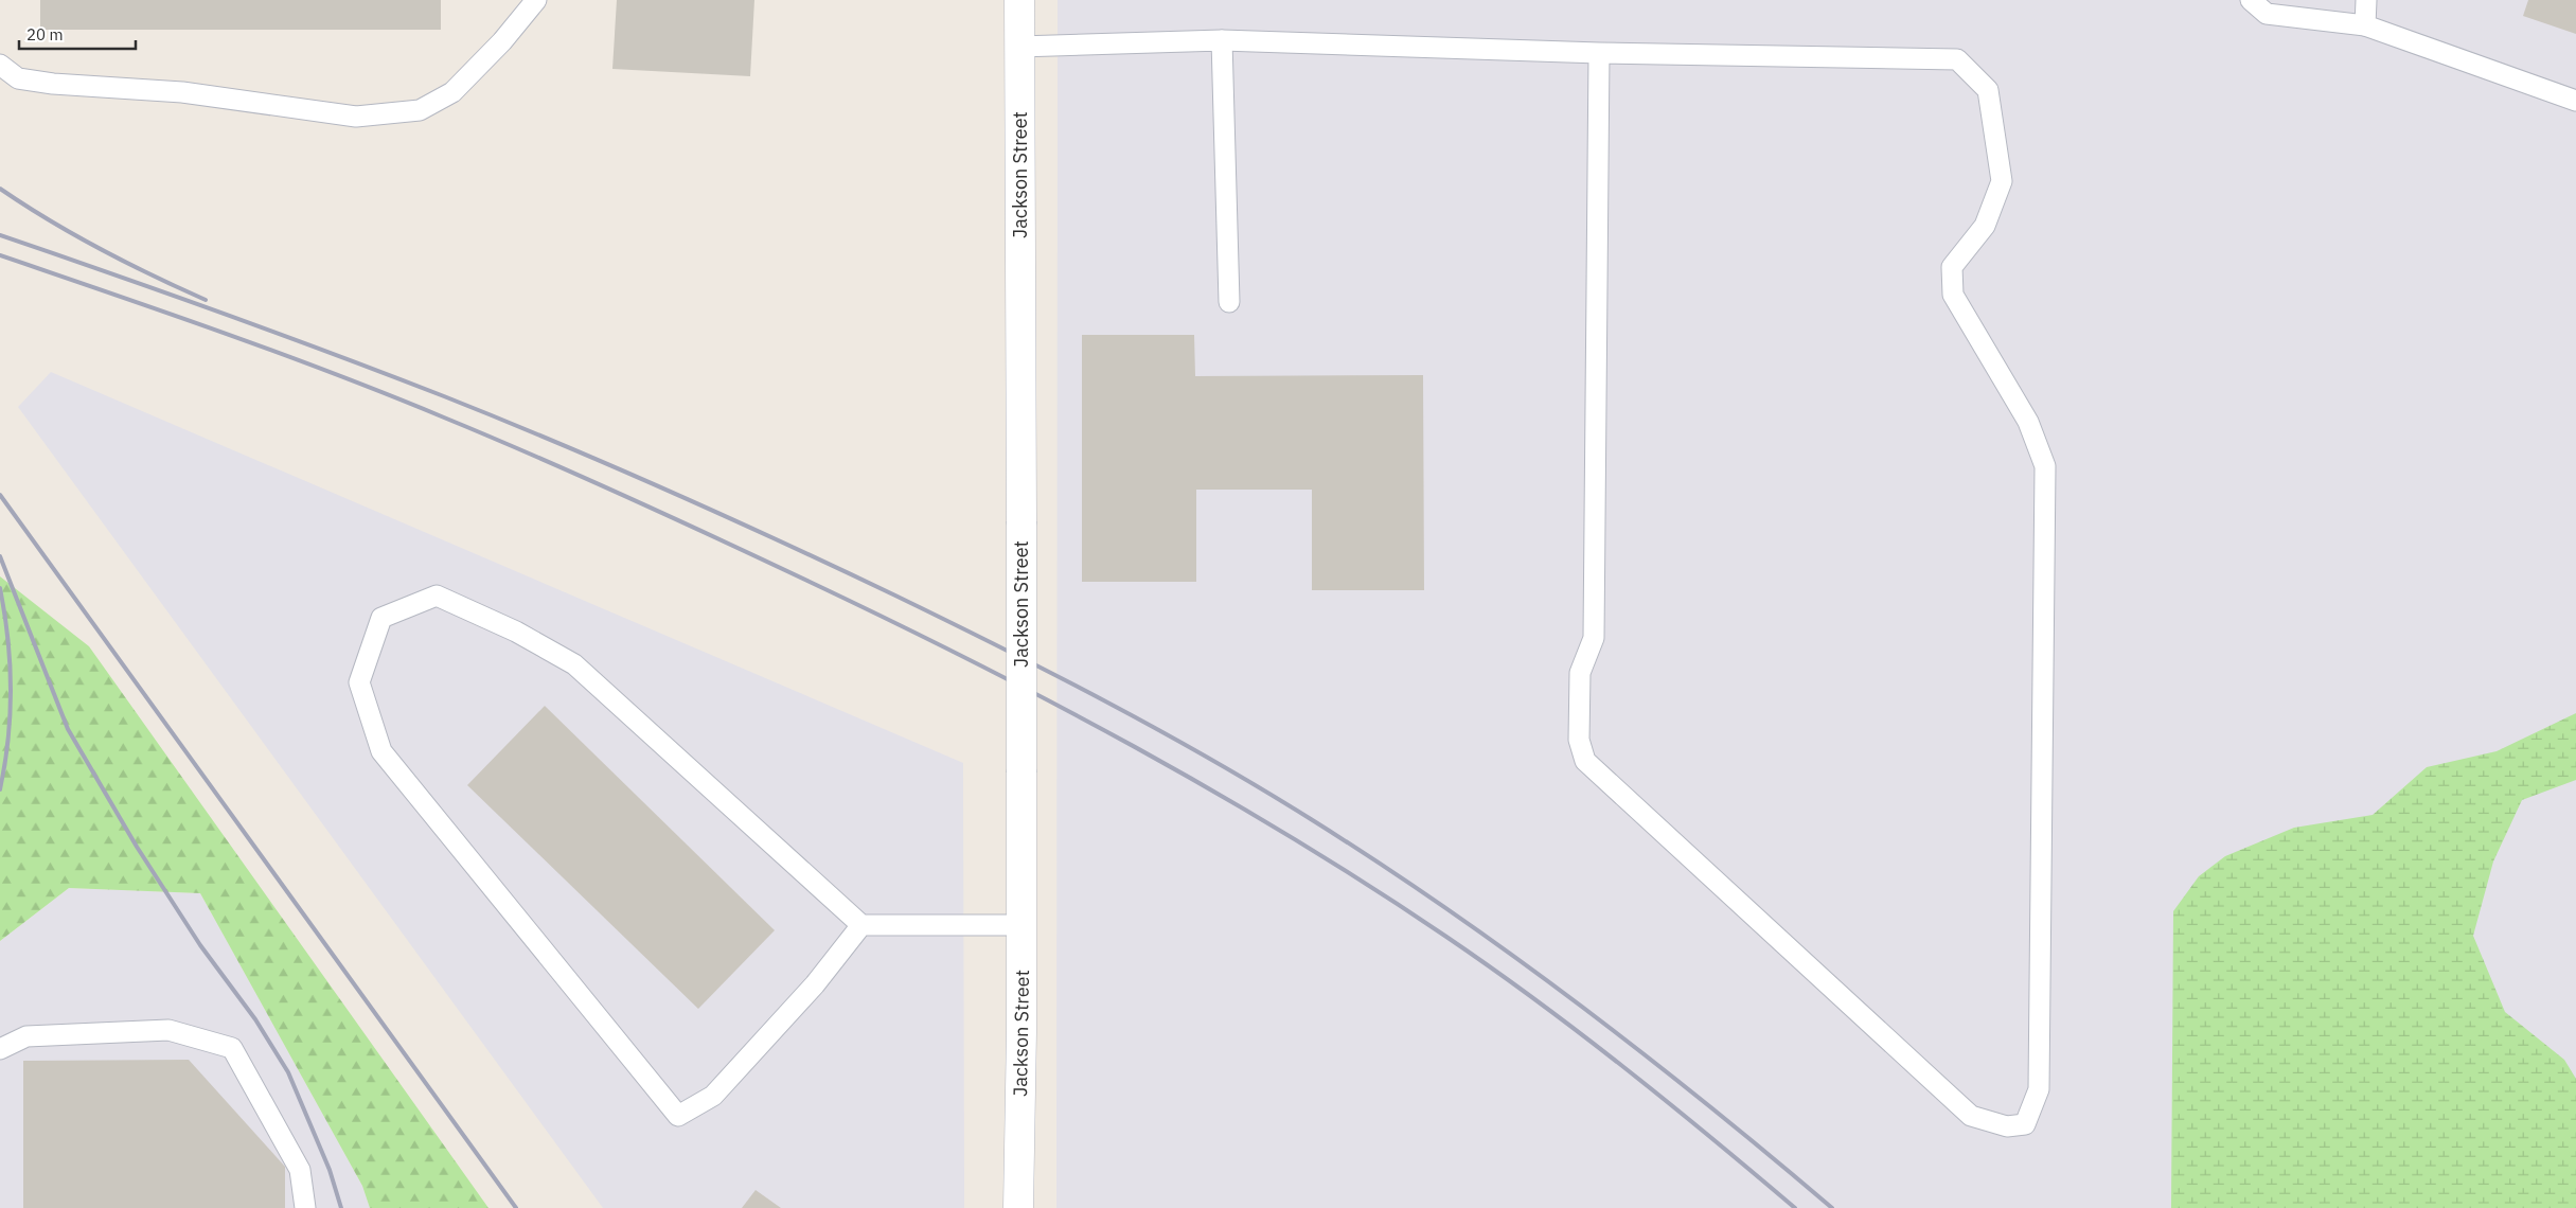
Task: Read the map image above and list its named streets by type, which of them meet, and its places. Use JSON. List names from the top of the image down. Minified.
{"streets":{"street":["Jackson Street"]},"scale_bar":"20 m"}
